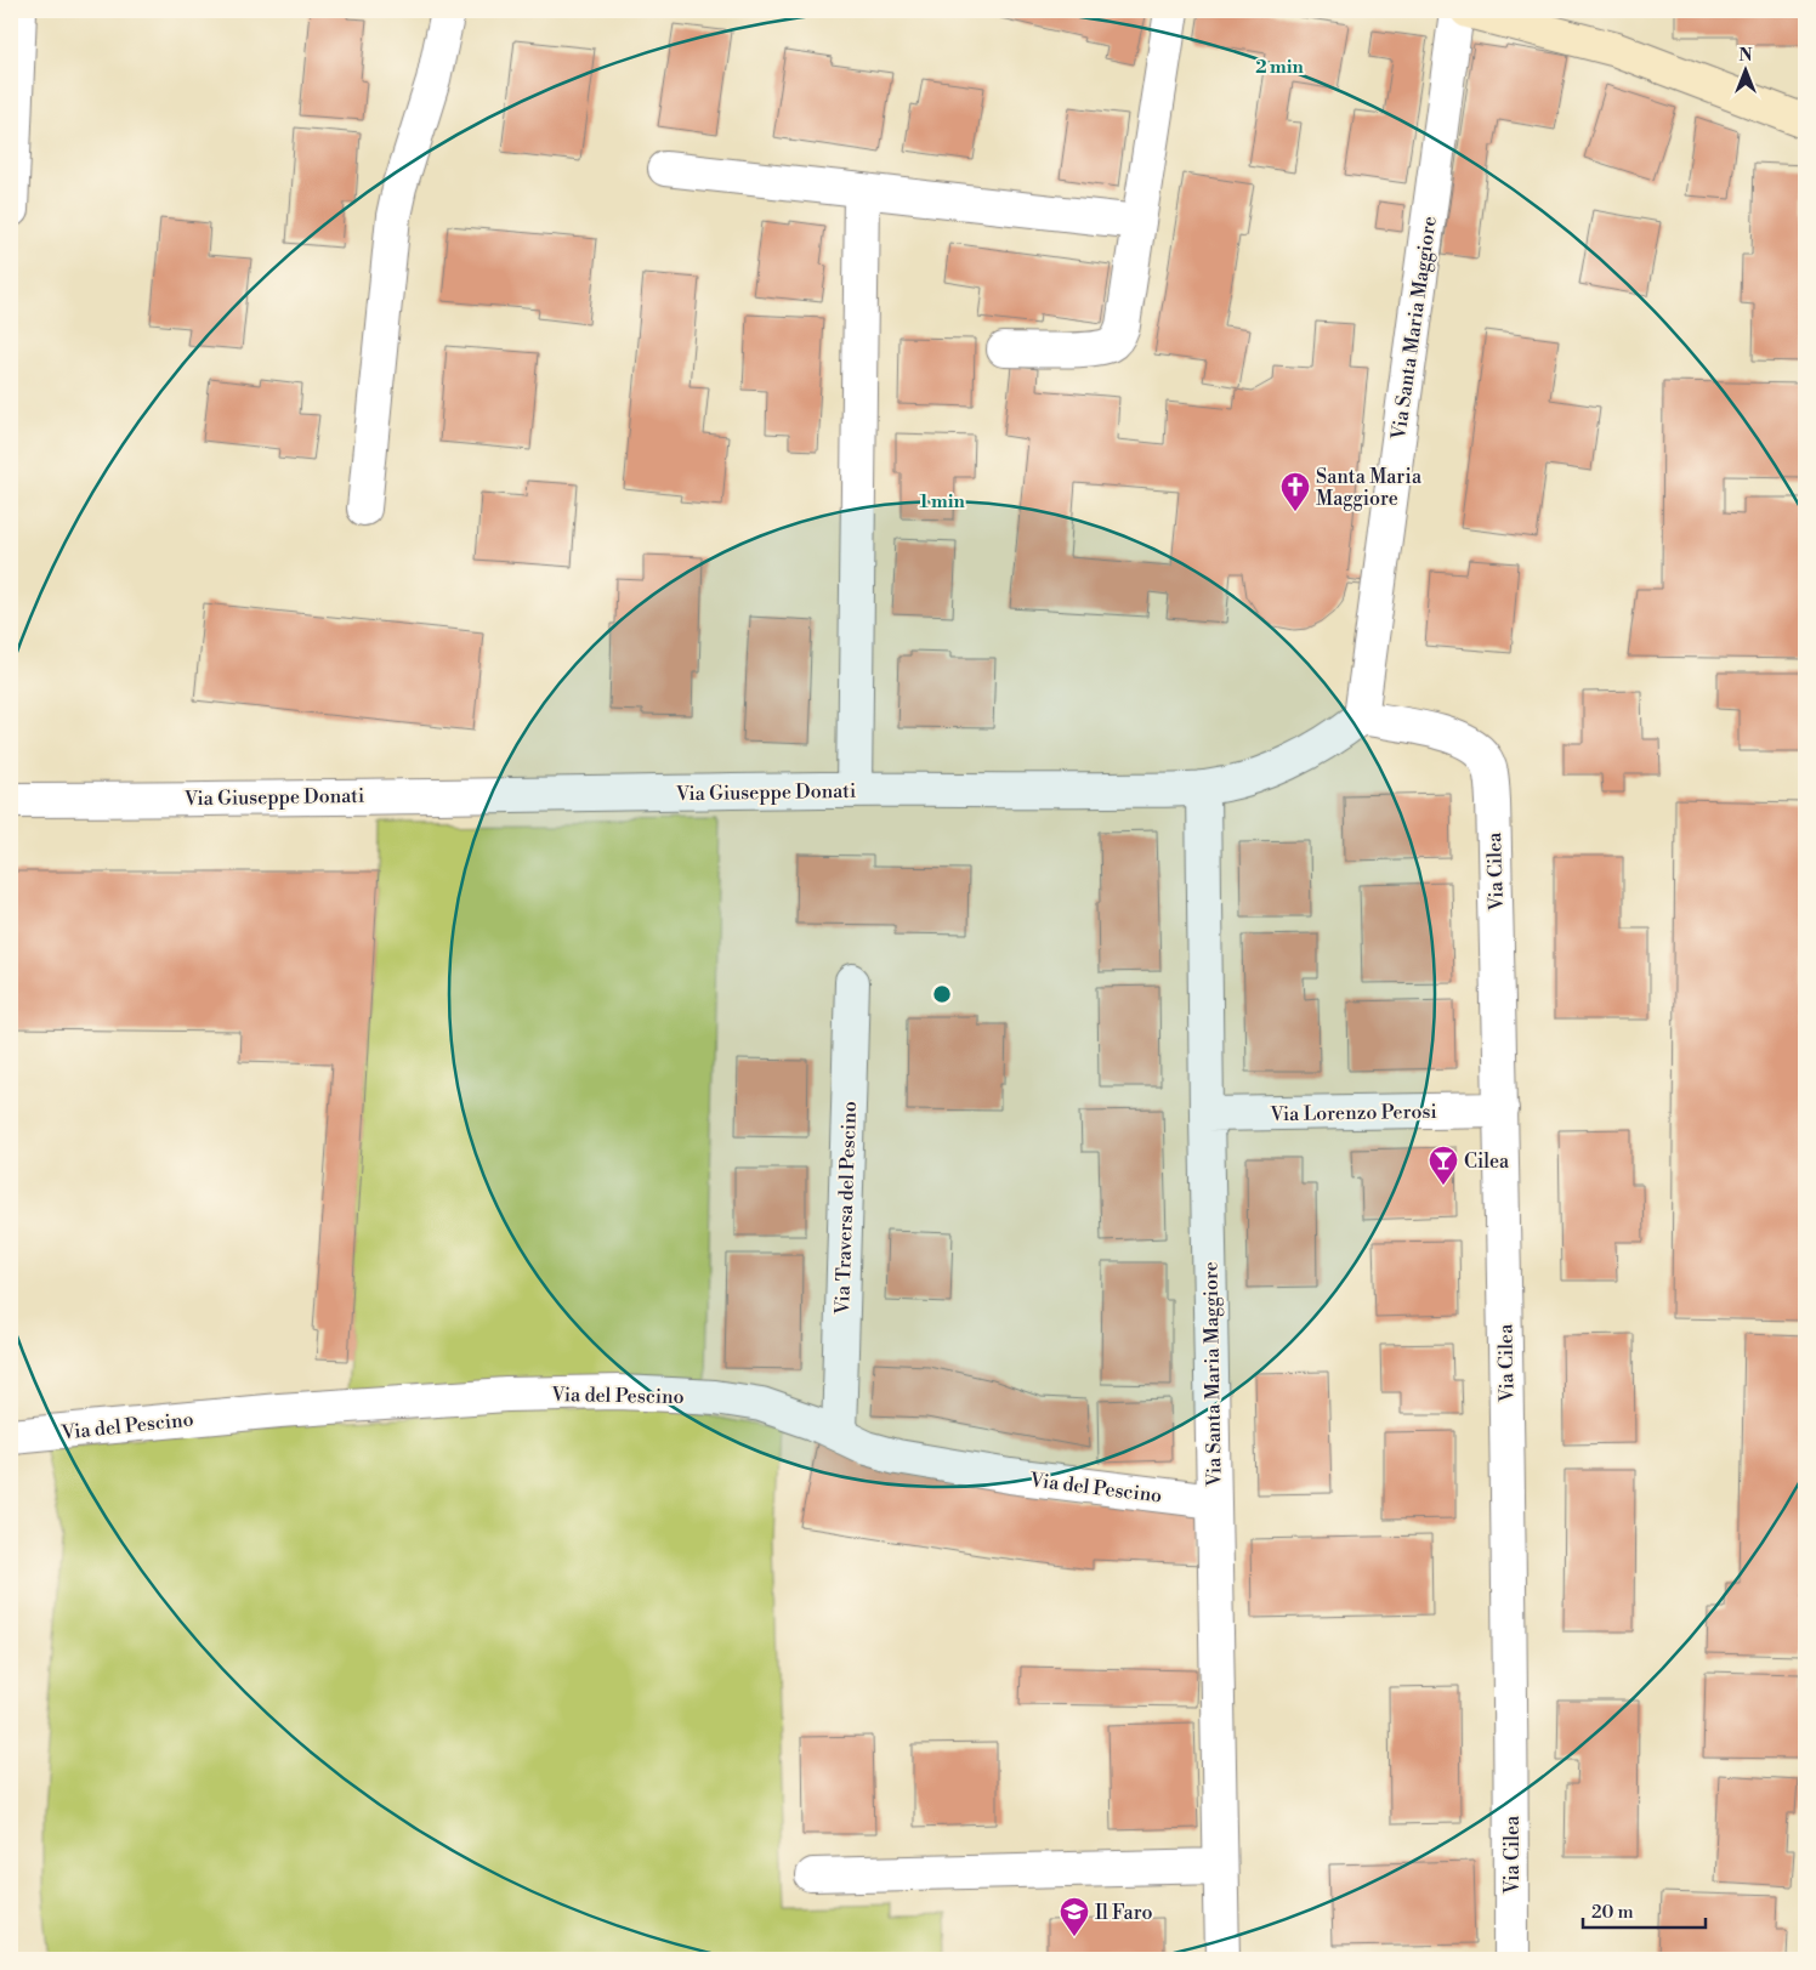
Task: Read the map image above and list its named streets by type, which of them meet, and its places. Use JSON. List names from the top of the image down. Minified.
{"streets":{"street":["Via Santa Maria Maggiore","Via Giuseppe Donati","Via Cilea","Via Lorenzo Perosi","Via Traversa del Pescino","Via del Pescino"]},"crossings":[["Via Santa Maria Maggiore","Via Giuseppe Donati"],["Via Santa Maria Maggiore","Via Cilea"],["Via Santa Maria Maggiore","Via Lorenzo Perosi"],["Via Santa Maria Maggiore","Via del Pescino"],["Via Giuseppe Donati","Via Cilea"],["Via Cilea","Via Lorenzo Perosi"],["Via Traversa del Pescino","Via del Pescino"]],"places":{"church":["Santa Maria Maggiore"],"bar":["Cilea"],"school or university":["Il Faro"]},"scale_bar":"20 m","north":"top","rings":["2 min","1 min"]}
